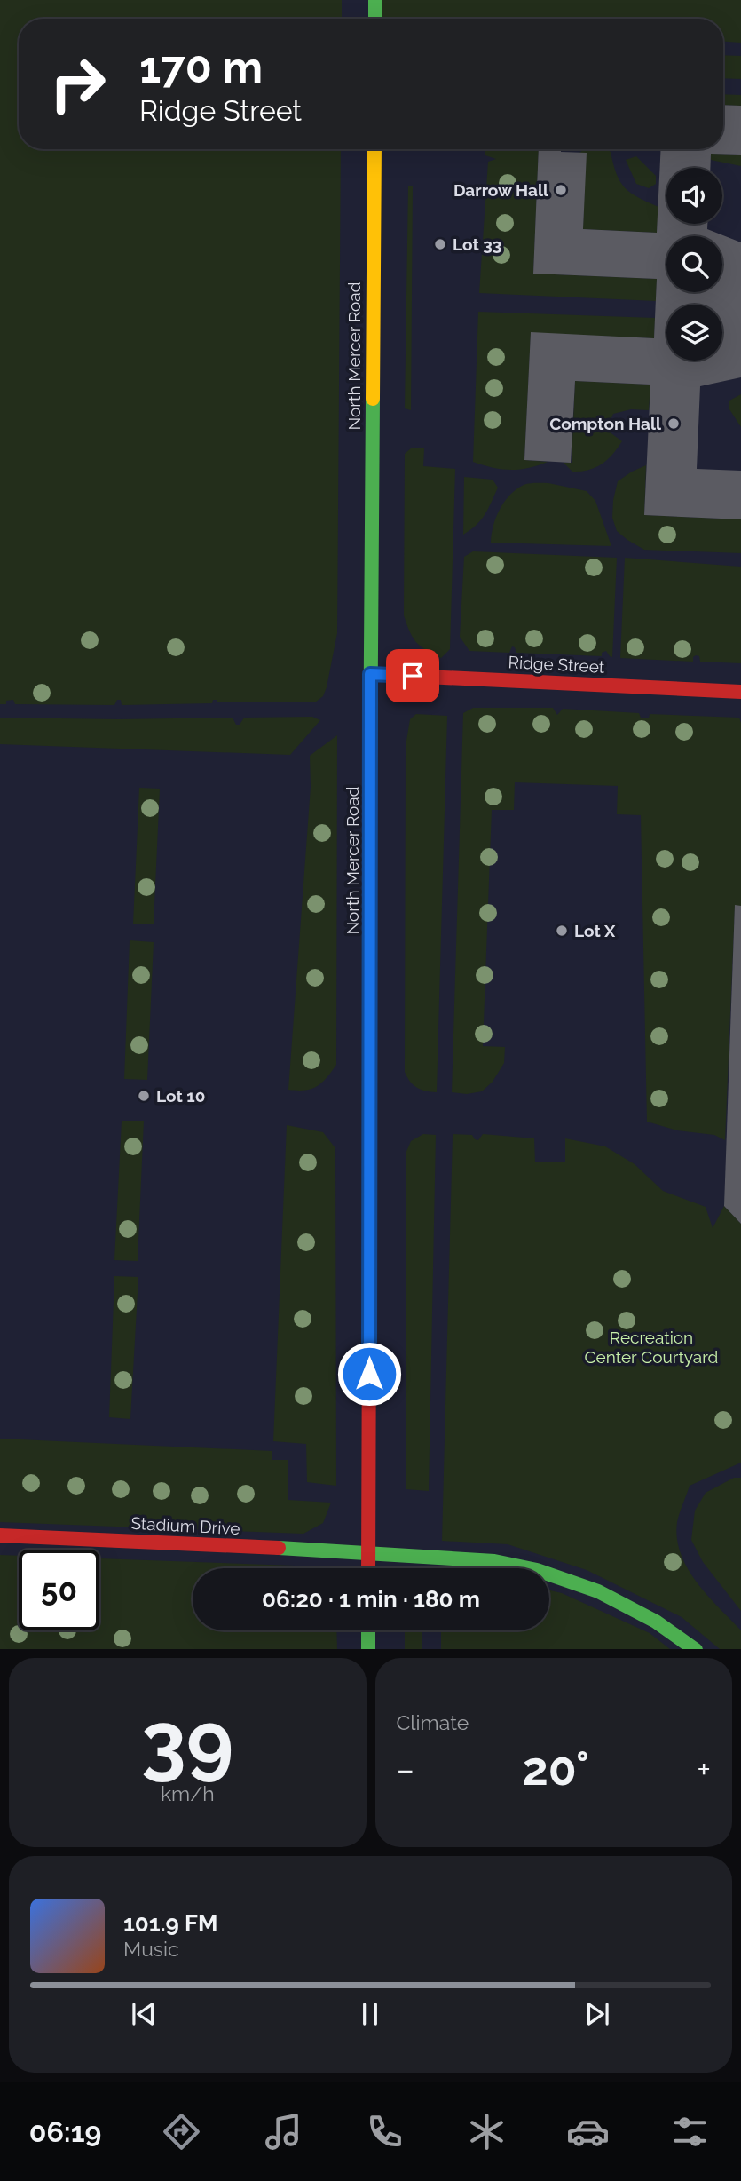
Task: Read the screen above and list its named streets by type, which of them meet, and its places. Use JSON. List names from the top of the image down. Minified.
{"streets":{"main road":["North Mercer Road","Ridge Street","Stadium Drive"]},"crossings":[["North Mercer Road","Ridge Street"],["North Mercer Road","Stadium Drive"]],"parks":["Recreation Center Courtyard"],"places":["Darrow Hall","Lot 33","Compton Hall","Lot X","Lot 10"],"page":{"turn":["170 m","Ridge Street"],"limit":"50","trip":"06:20 · 1 min · 180 m","tile":[["39","km/h"],"Climate"],"heat":["−","20°","+"],"song":["101.9 FM","Music"],"tabs":"06:19"}}
